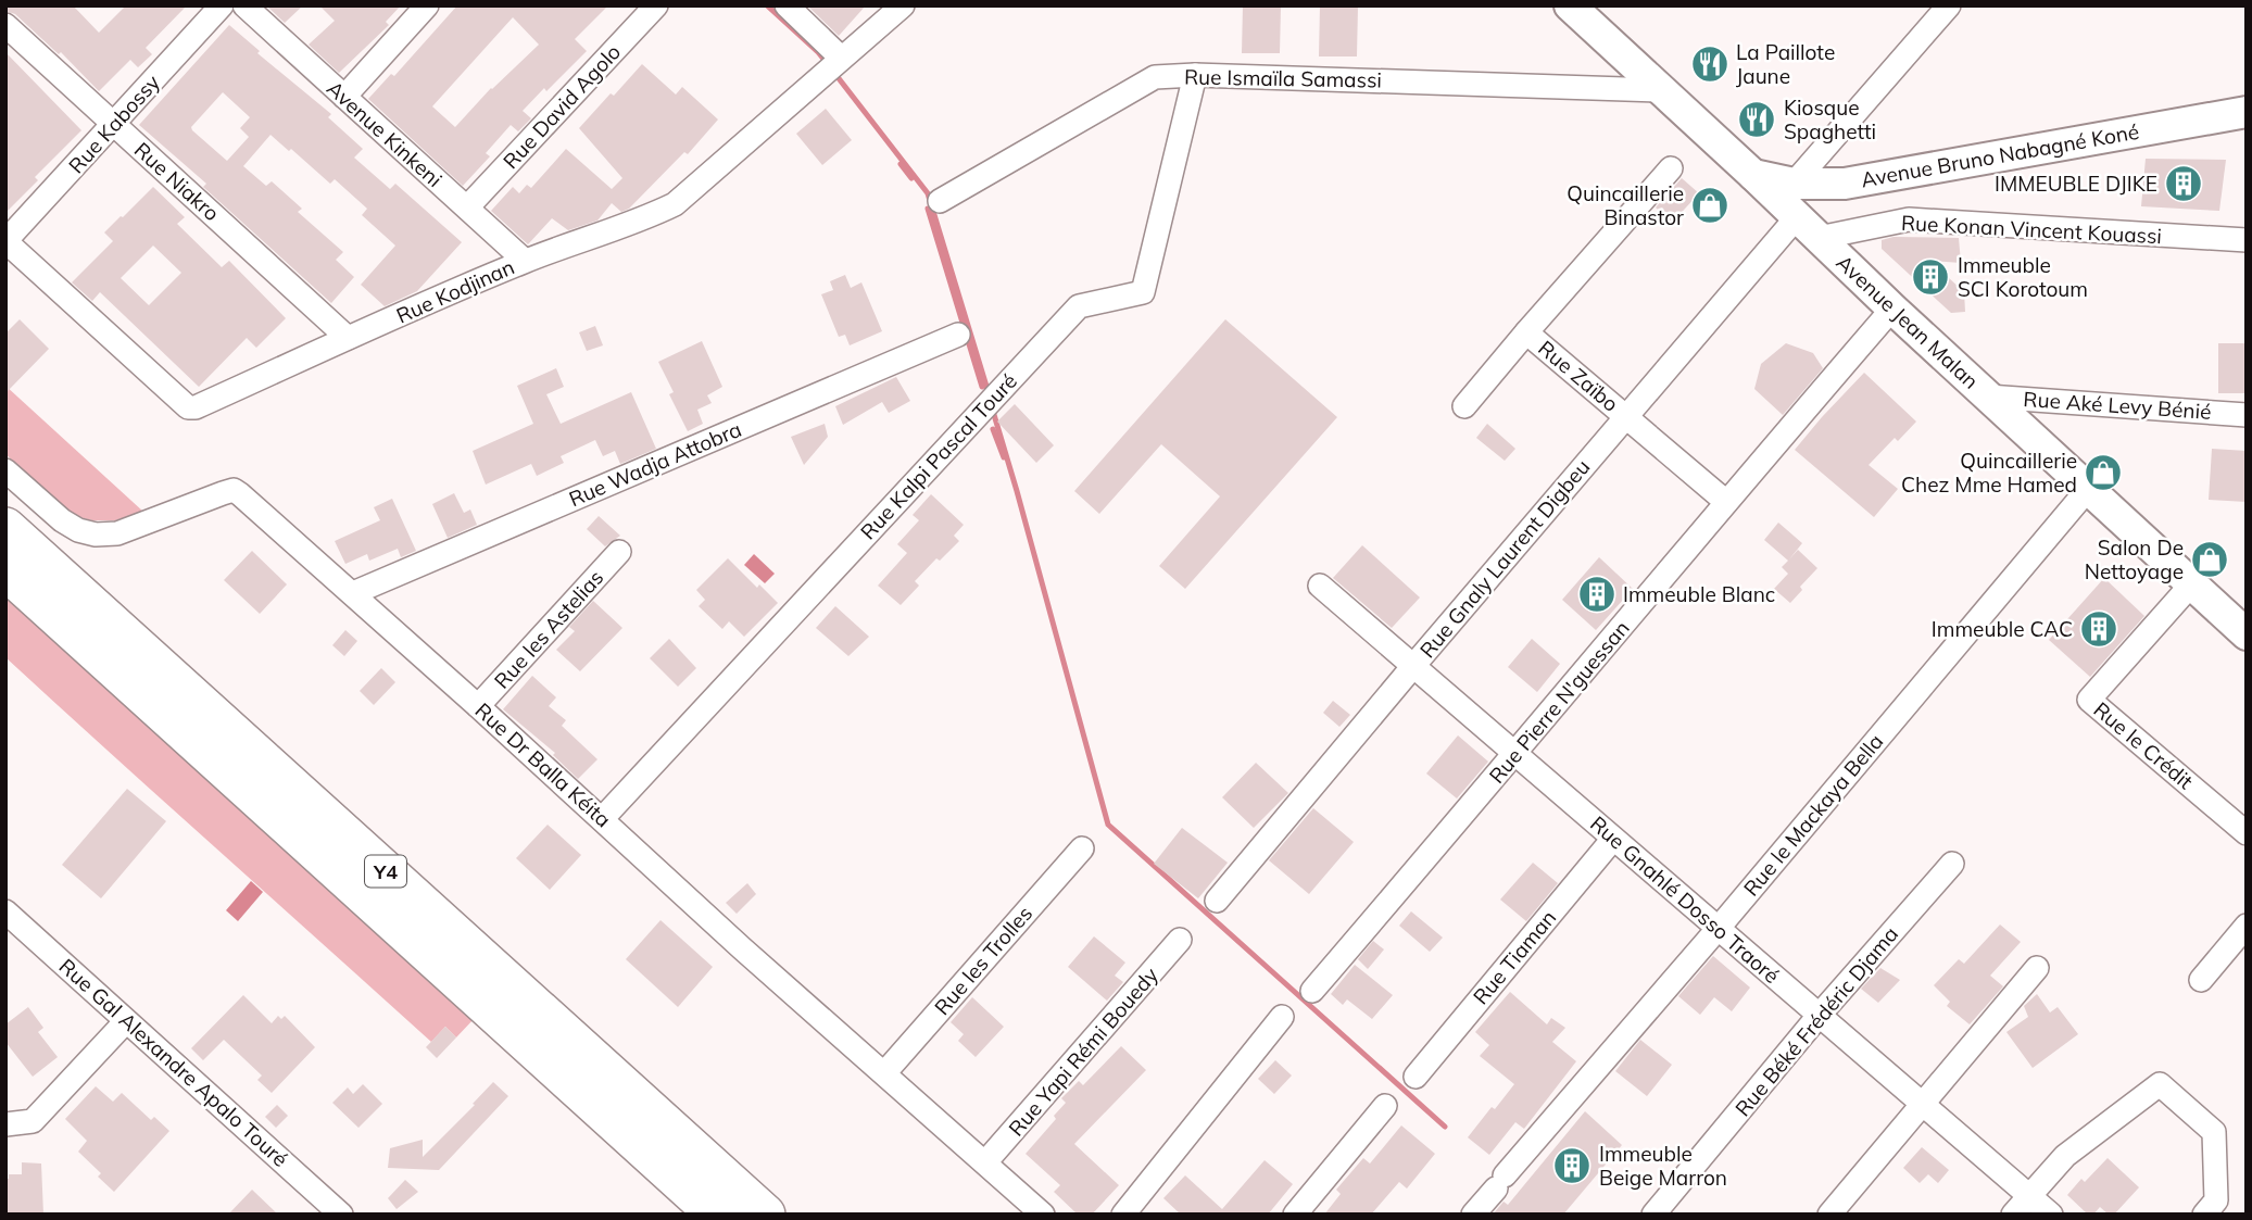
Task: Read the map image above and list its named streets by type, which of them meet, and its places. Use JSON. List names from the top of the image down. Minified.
{"streets":{"highway":["Y4"],"main road":["Avenue Bruno Nabagné Koné","Avenue Jean Malan"],"street":["Rue Ismaïla Samassi","Rue David Agolo","Rue Kabossy","Avenue Kinkeni","Rue Niakro","Rue Konan Vincent Kouassi","Rue Kodjinan","Rue Zaïbo","Rue Aké Levy Bénié","Rue Kalpi Pascal Touré","Rue Wadja Attobra","Rue Gnaly Laurent Digbeu","Rue les Astelias","Rue Pierre N'guessan","Rue le Crédit","Rue Dr Balla Kéita","Rue le Mackaya Bella","Rue Gnahlé Dosso Traoré","Rue Tiaman","Rue les Trolles","Rue Béké Frédéric Djama","Rue Yapi Rémi Bouedy","Rue Gal Alexandre Apalo Touré"]},"crossings":[["Rue Ismaïla Samassi","Avenue Jean Malan"],["Rue Ismaïla Samassi","Rue Kalpi Pascal Touré"],["Rue David Agolo","Avenue Kinkeni"],["Rue Kabossy","Rue Niakro"],["Rue Kabossy","Rue Kodjinan"],["Avenue Kinkeni","Rue Kodjinan"],["Avenue Bruno Nabagné Koné","Avenue Jean Malan"],["Rue Niakro","Rue Kodjinan"],["Rue Konan Vincent Kouassi","Avenue Jean Malan"],["Avenue Jean Malan","Rue Aké Levy Bénié"],["Avenue Jean Malan","Rue Gnaly Laurent Digbeu"],["Avenue Jean Malan","Rue Pierre N'guessan"],["Avenue Jean Malan","Rue le Crédit"],["Avenue Jean Malan","Rue le Mackaya Bella"],["Rue Zaïbo","Rue Gnaly Laurent Digbeu"],["Rue Zaïbo","Rue Pierre N'guessan"],["Rue Kalpi Pascal Touré","Rue Dr Balla Kéita"],["Rue Wadja Attobra","Rue Dr Balla Kéita"],["Rue Gnaly Laurent Digbeu","Rue Gnahlé Dosso Traoré"],["Rue les Astelias","Rue Dr Balla Kéita"],["Rue Pierre N'guessan","Rue Gnahlé Dosso Traoré"],["Rue Dr Balla Kéita","Rue les Trolles"],["Rue Dr Balla Kéita","Rue Yapi Rémi Bouedy"],["Rue le Mackaya Bella","Rue Gnahlé Dosso Traoré"],["Rue Gnahlé Dosso Traoré","Rue Tiaman"],["Rue Gnahlé Dosso Traoré","Rue Béké Frédéric Djama"]],"places":{"restaurant":["La Paillote Jaune","Kiosque Spaghetti"],"building":["IMMEUBLE DJIKE","Immeuble SCI Korotoum","Immeuble Blanc","Immeuble CAC","Immeuble Beige Marron"],"shop":["Quincaillerie Binastor","Quincaillerie Chez Mme Hamed","Salon De Nettoyage"]}}
